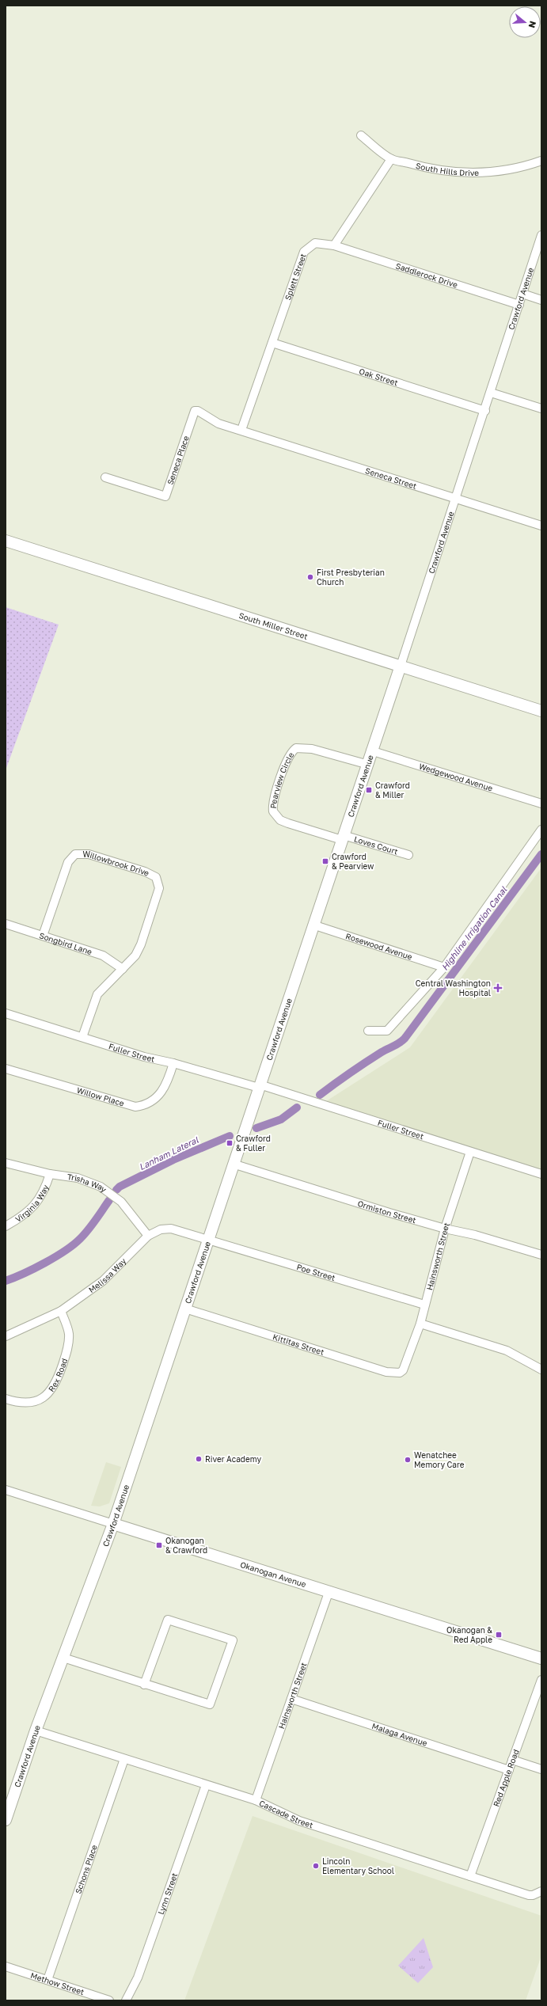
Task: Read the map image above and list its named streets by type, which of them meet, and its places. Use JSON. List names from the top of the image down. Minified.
{"streets":{"street":["South Hills Drive","Saddlerock Drive","Splett Street","Crawford Avenue","Oak Street","Seneca Place","Seneca Street","South Miller Street","Wedgewood Avenue","Pearview Circle","Loves Court","Willowbrook Drive","Songbird Lane","Rosewood Avenue","Fuller Street","Willow Place","Trisha Way","Virginia Way","Ormiston Street","Hainsworth Street","Poe Street","Melissa Way","Kittitas Street","Rex Road","Okanogan Avenue","Malaga Avenue","Red Apple Road","Cascade Street","Schons Place","Lynn Street","Methow Street"]},"crossings":[["Saddlerock Drive","Splett Street"],["Saddlerock Drive","Crawford Avenue"],["Splett Street","Oak Street"],["Splett Street","Seneca Place"],["Splett Street","Seneca Street"],["Crawford Avenue","Oak Street"],["Crawford Avenue","Seneca Street"],["Crawford Avenue","South Miller Street"],["Crawford Avenue","Wedgewood Avenue"],["Crawford Avenue","Pearview Circle"],["Crawford Avenue","Loves Court"],["Crawford Avenue","Rosewood Avenue"],["Crawford Avenue","Fuller Street"],["Crawford Avenue","Ormiston Street"],["Crawford Avenue","Poe Street"],["Crawford Avenue","Melissa Way"],["Crawford Avenue","Kittitas Street"],["Crawford Avenue","Okanogan Avenue"],["Crawford Avenue","Cascade Street"],["Seneca Place","Seneca Street"],["Pearview Circle","Loves Court"],["Willowbrook Drive","Songbird Lane"],["Willowbrook Drive","Fuller Street"],["Fuller Street","Willow Place"],["Fuller Street","Hainsworth Street"],["Trisha Way","Virginia Way"],["Trisha Way","Melissa Way"],["Ormiston Street","Hainsworth Street"],["Hainsworth Street","Poe Street"],["Hainsworth Street","Kittitas Street"],["Hainsworth Street","Okanogan Avenue"],["Hainsworth Street","Malaga Avenue"],["Hainsworth Street","Cascade Street"],["Poe Street","Melissa Way"],["Melissa Way","Rex Road"],["Malaga Avenue","Red Apple Road"],["Red Apple Road","Cascade Street"],["Cascade Street","Schons Place"],["Cascade Street","Lynn Street"],["Schons Place","Methow Street"]],"water":["Highline Irrigation Canal","Lanham Lateral"],"places":{"other":["First Presbyterian Church","River Academy","Wenatchee Memory Care","Lincoln Elementary School"],"transit":["Crawford & Miller","Crawford & Pearview","Crawford & Fuller","Okanogan & Crawford","Okanogan & Red Apple"],"health":["Central Washington Hospital"]},"north":"right"}
